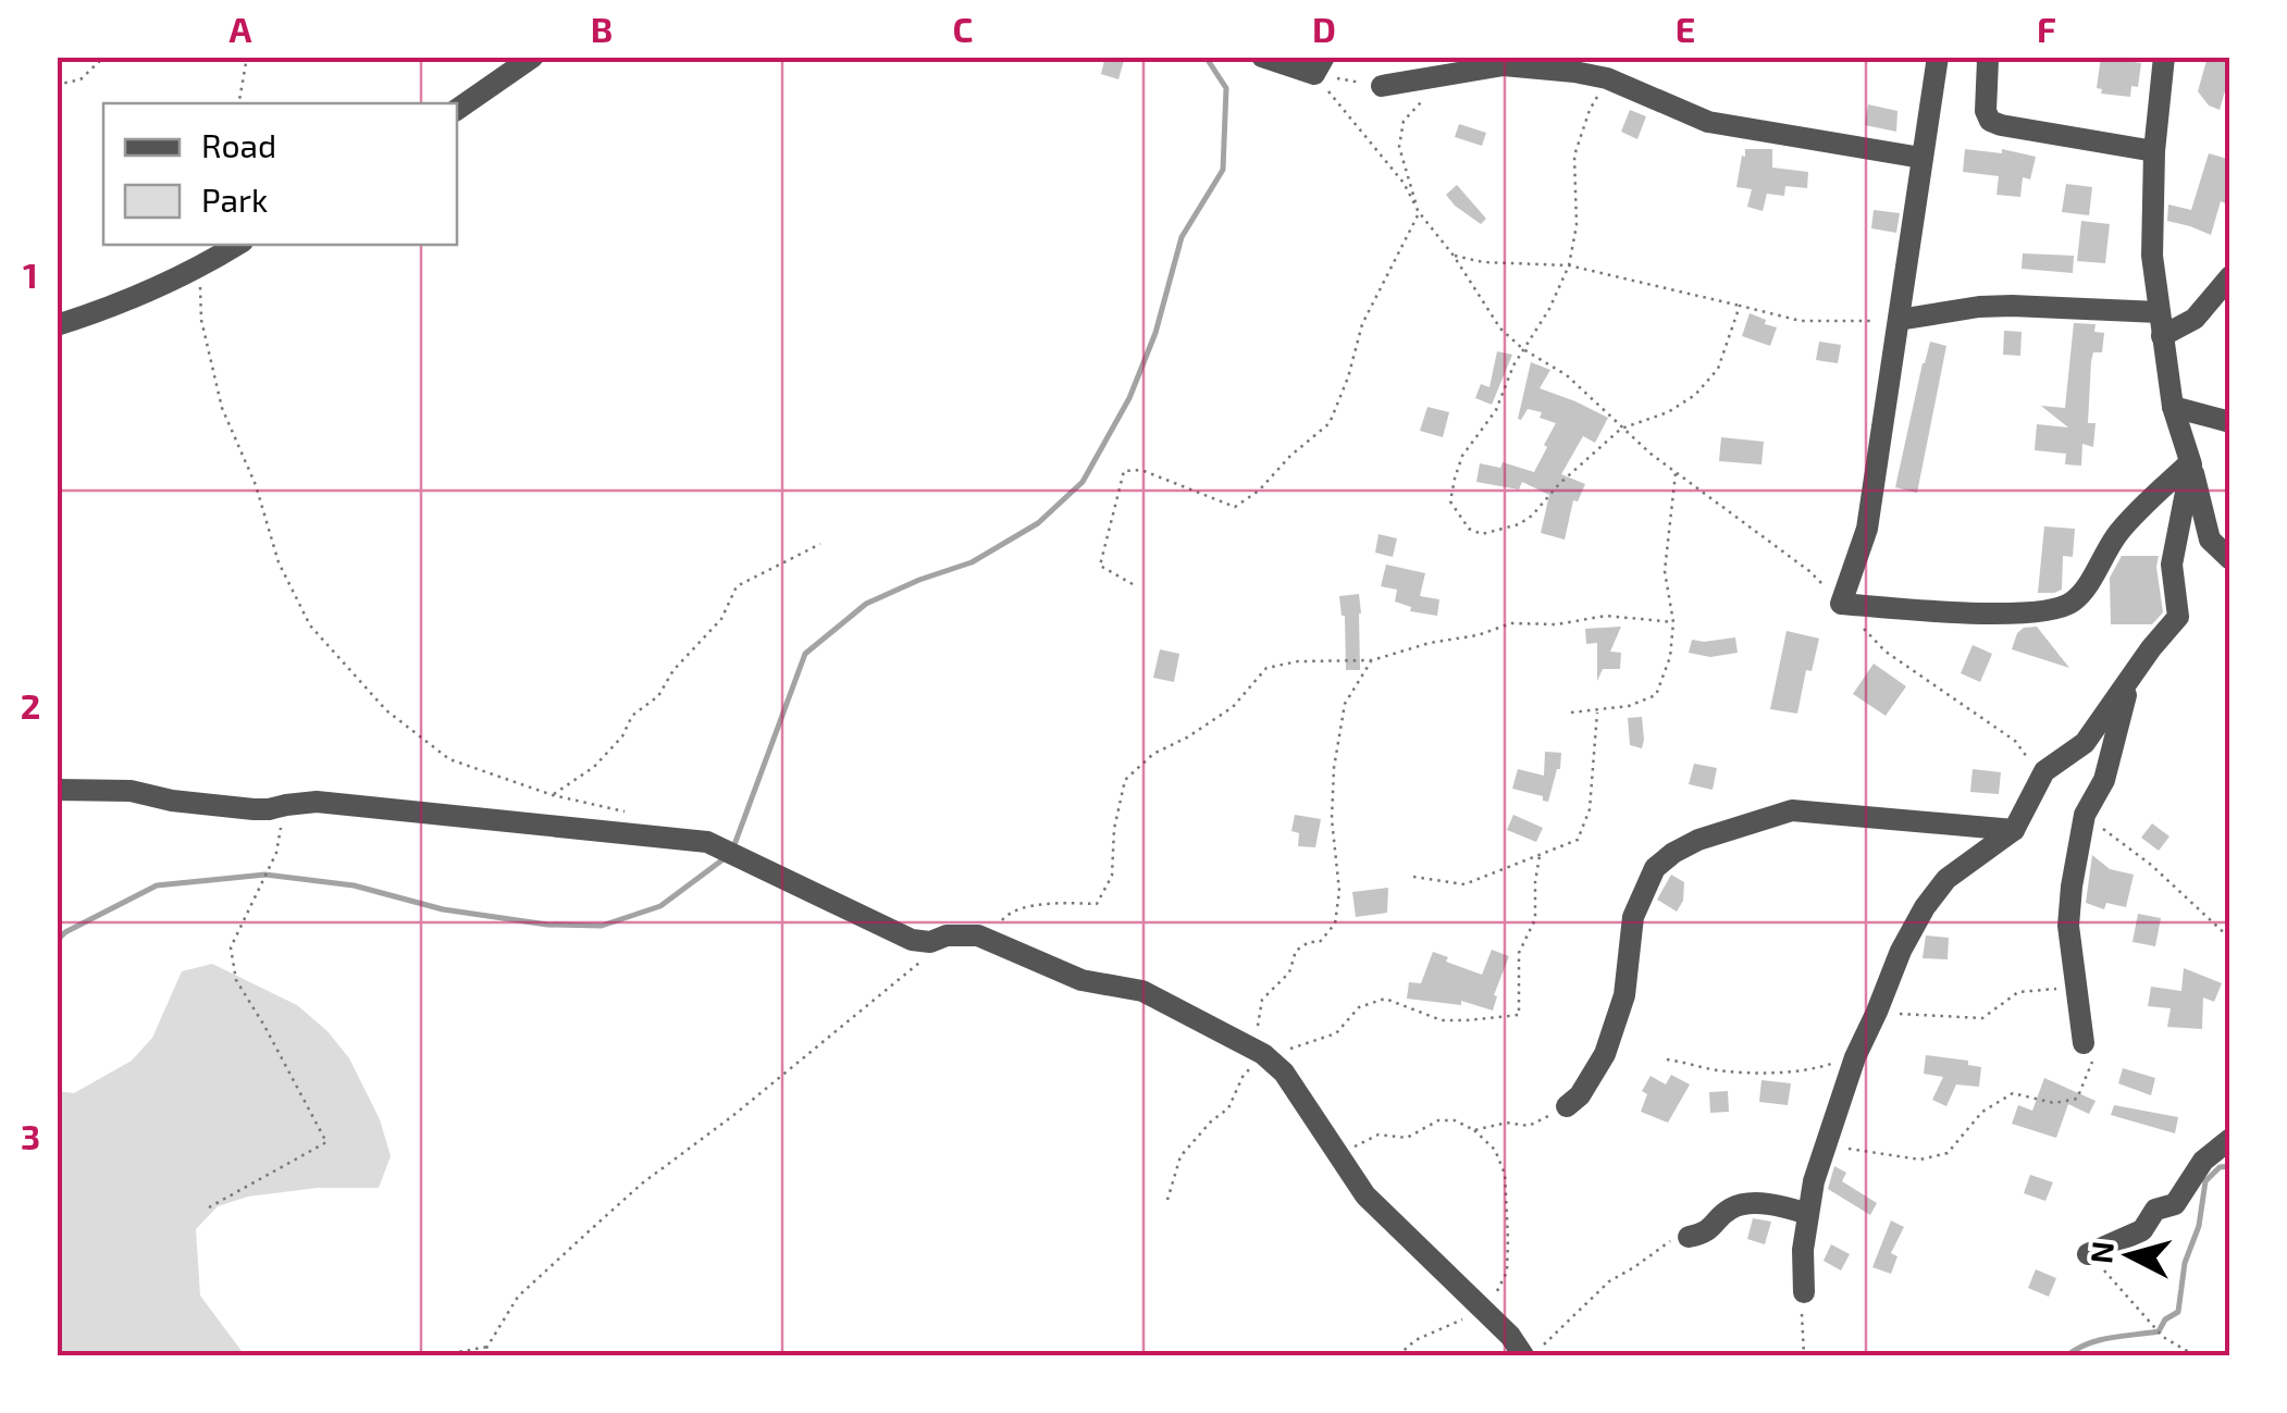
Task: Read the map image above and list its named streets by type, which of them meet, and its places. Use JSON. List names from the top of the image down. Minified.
{"legend":["Road","Park"],"north":"left","grid":{"columns":["A","B","C","D","E","F"],"rows":["1","2","3"]}}
